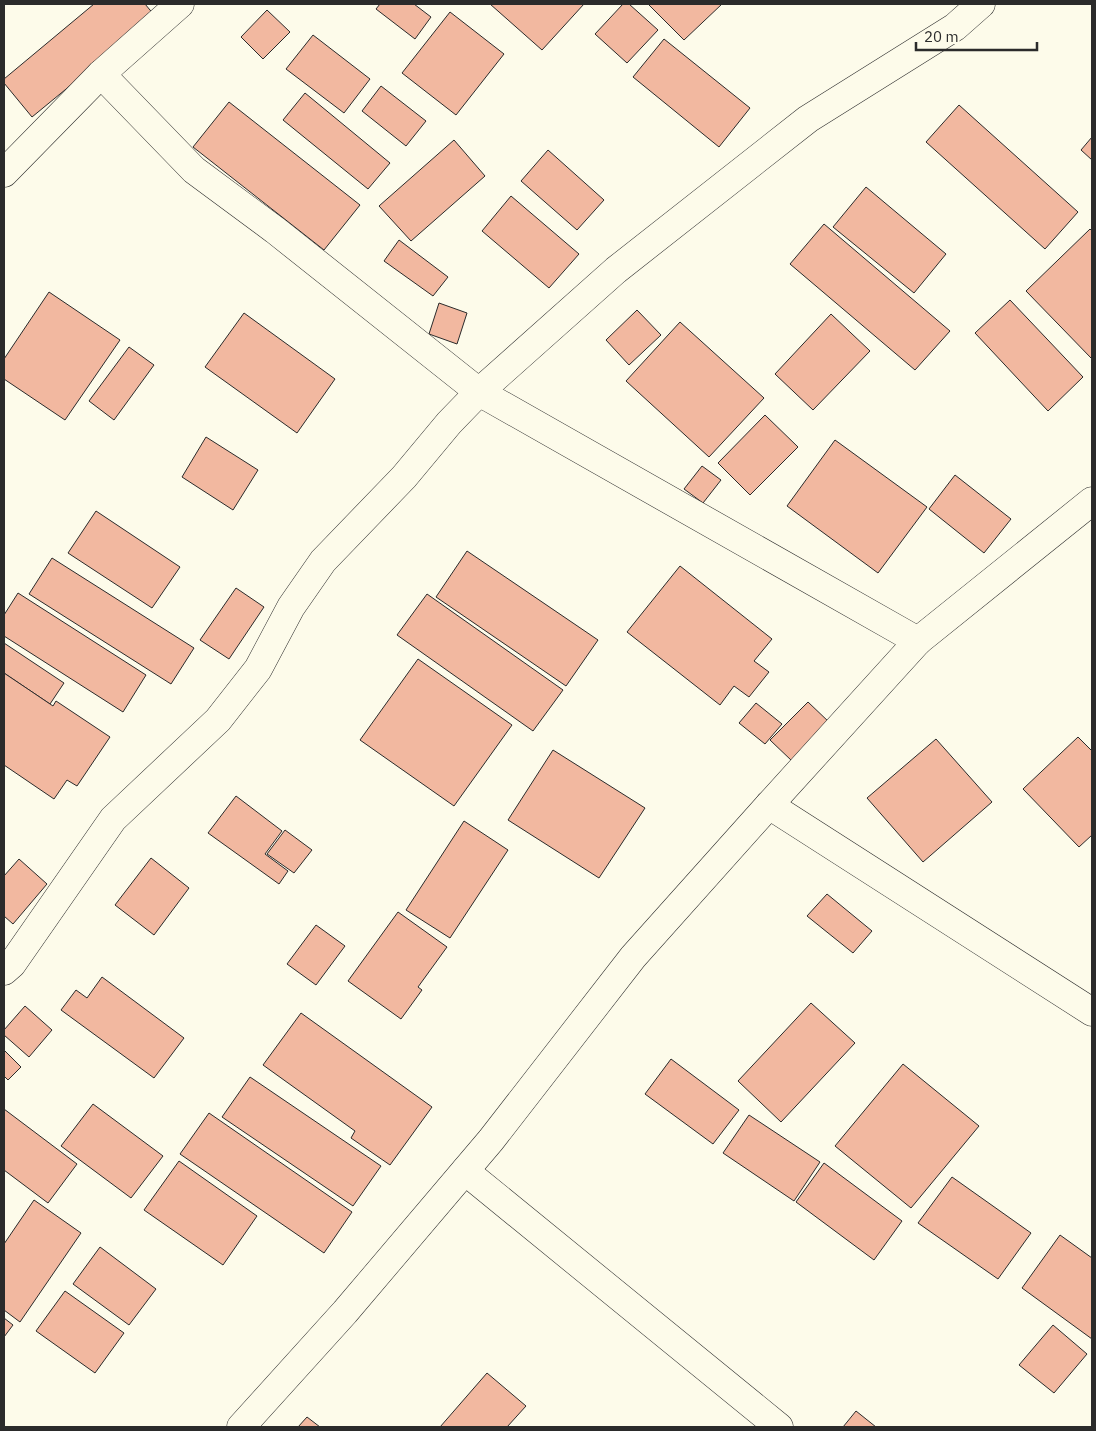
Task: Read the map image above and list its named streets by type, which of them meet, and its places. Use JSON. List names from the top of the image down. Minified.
{"scale_bar":"20 m"}
